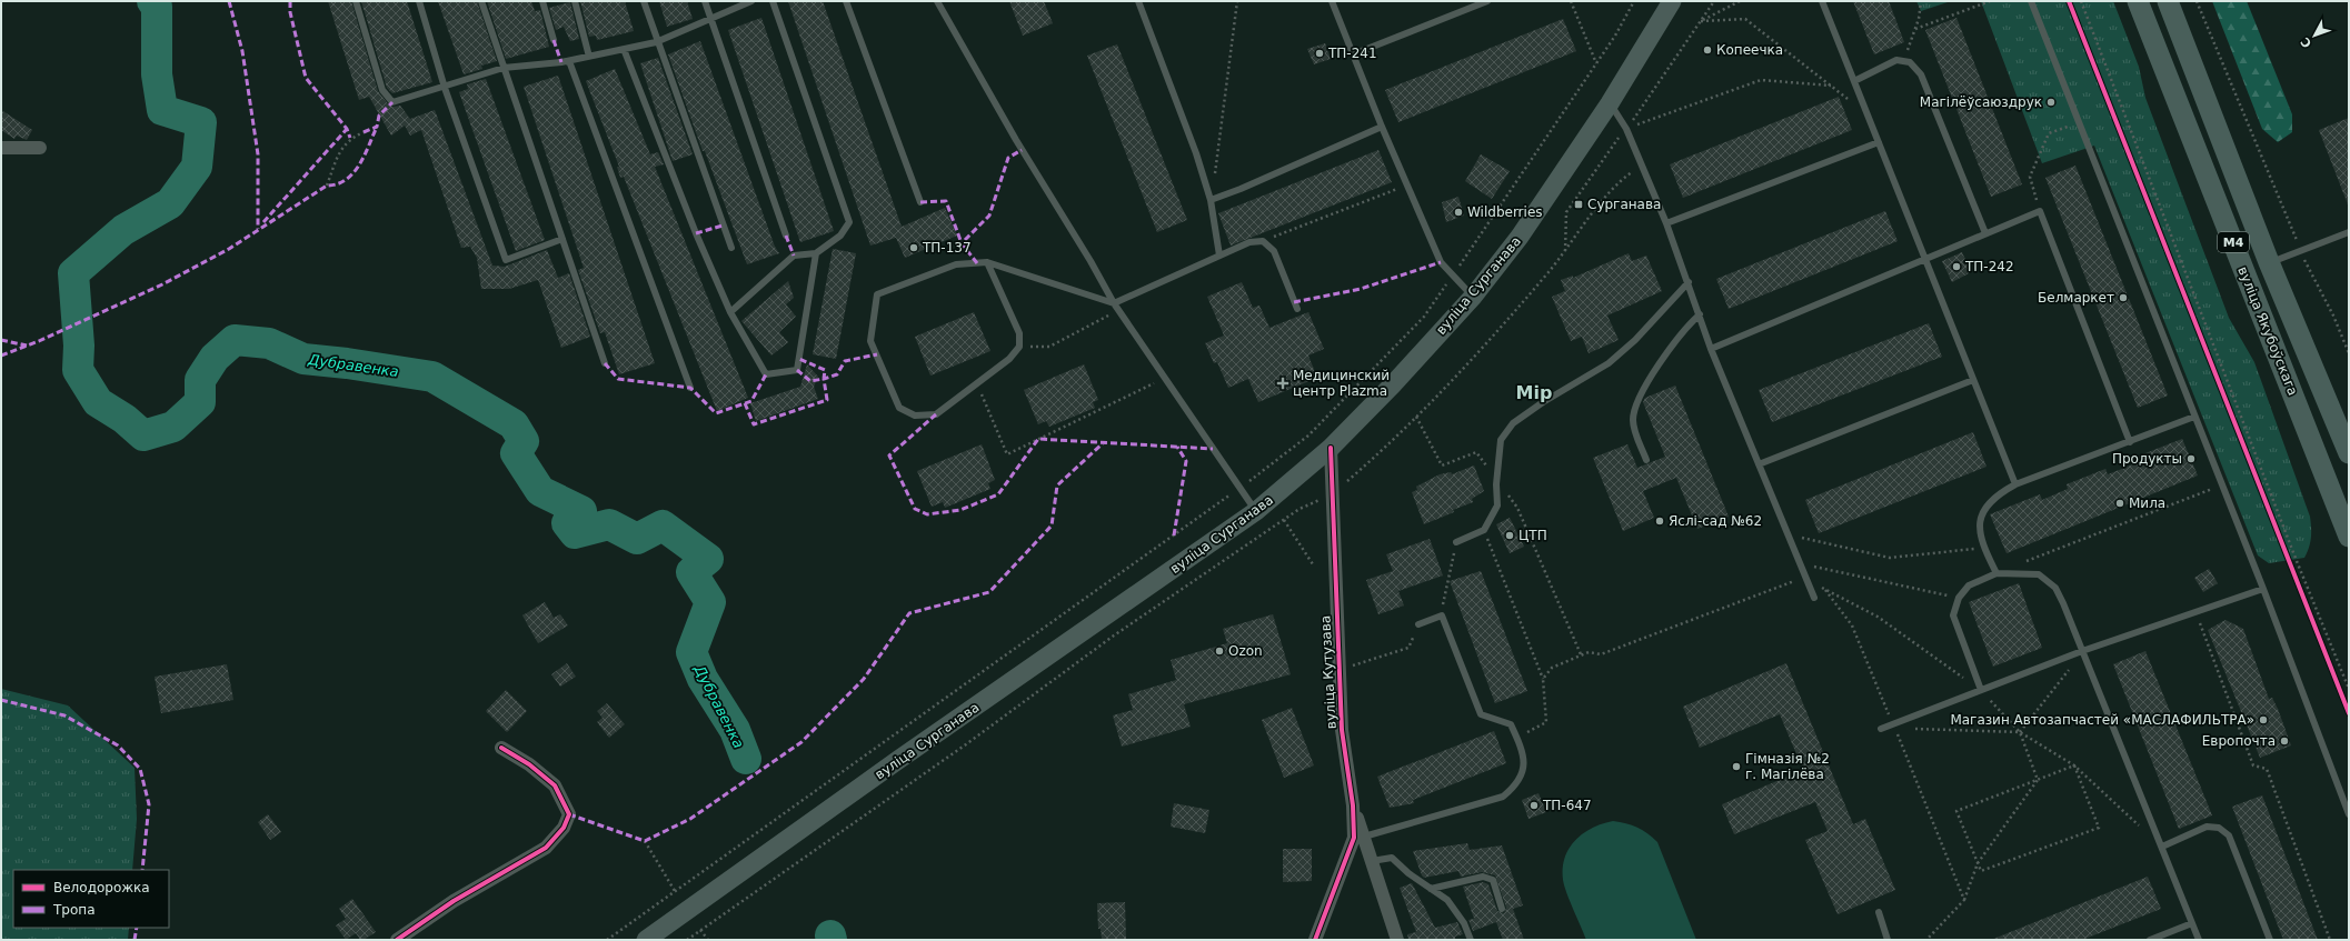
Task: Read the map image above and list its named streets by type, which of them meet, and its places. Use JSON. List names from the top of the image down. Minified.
{"streets":{"main road":["М4","вуліца Сурганава","вуліца Якубоўскага"],"street":["вуліца Кутузава"]},"crossings":[["вуліца Сурганава","вуліца Кутузава"]],"districts":["Мір"],"water":["Дубравенка"],"places":{"other":["Копеечка","ТП-241","Магілёўсаюздрук","Wildberries","ТП-137","ТП-242","Белмаркет","Продукты","Мила","Яслі-сад №62","ЦТП","Ozon","Магазин Автозапчастей «МАСЛАФИЛЬТРА»","Европочта","Гімназія №2 г. Магілёва","ТП-647"],"transit":["Сурганава"],"health":["Медицинский центр Plazma"]},"legend":["Велодорожка","Тропа"],"north":"bottom left"}
